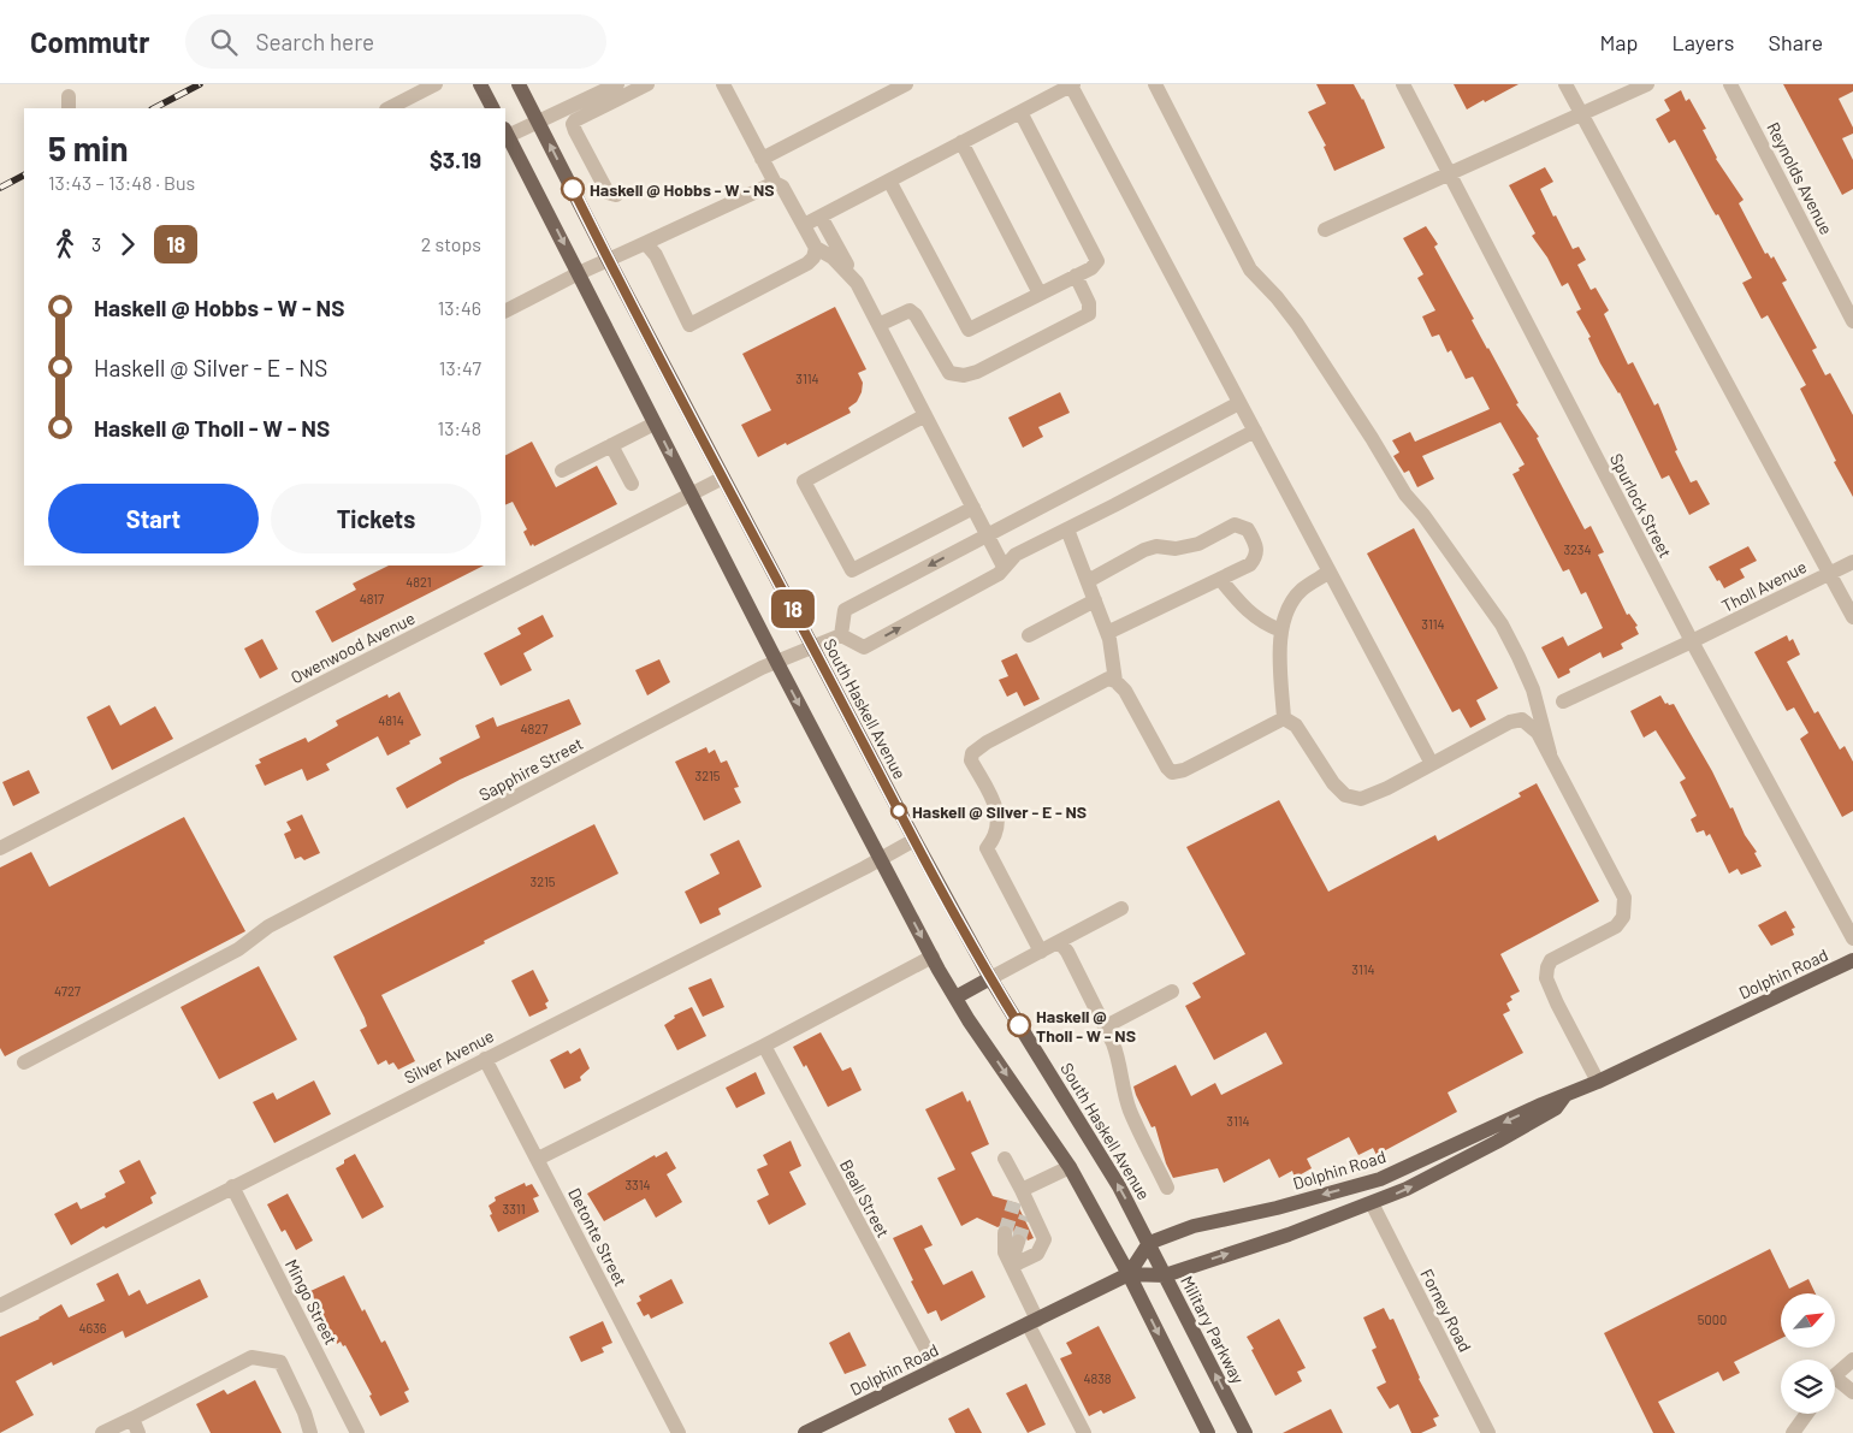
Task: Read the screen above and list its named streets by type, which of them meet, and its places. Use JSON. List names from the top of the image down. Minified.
{"streets":{"main road":["South Haskell Avenue","Dolphin Road","Military Parkway"],"street":["Reynolds Avenue","Spurlock Street","Tholl Avenue","Owenwood Avenue","Sapphire Street","Silver Avenue","Beall Street","Detonte Street","Mingo Street","Forney Road"]},"crossings":[["Spurlock Street","Tholl Avenue"],["Owenwood Avenue","South Haskell Avenue"],["South Haskell Avenue","Sapphire Street"],["South Haskell Avenue","Dolphin Road"],["South Haskell Avenue","Silver Avenue"],["South Haskell Avenue","Military Parkway"],["Dolphin Road","Beall Street"],["Dolphin Road","Forney Road"],["Dolphin Road","Military Parkway"],["Silver Avenue","Detonte Street"],["Silver Avenue","Mingo Street"]],"places":["Haskell @ Hobbs - W - NS","Haskell @ Silver - E - NS","Haskell @ Tholl - W - NS"],"lines":["bus line 18"],"house_numbers":["3114","3234","4821","4817","3114","4814","4827","3215","3215","3114","4727","3114","3314","3311","5000","4636","4838"],"north":"top right","page":{"header":"Commutr","search":"Search here","nav":["Map","Layers","Share"],"on_map":"18","heading":["5 min","13:43 – 13:48 · Bus","$3.19"],"legs":["3","18","2 stops"],"list":[{"name":"Haskell @ Hobbs - W - NS","value":"13:46"},{"name":"Haskell @ Silver - E - NS","value":"13:47"},{"name":"Haskell @ Tholl - W - NS","value":"13:48"}],"buttons":["Start","Tickets"]}}
